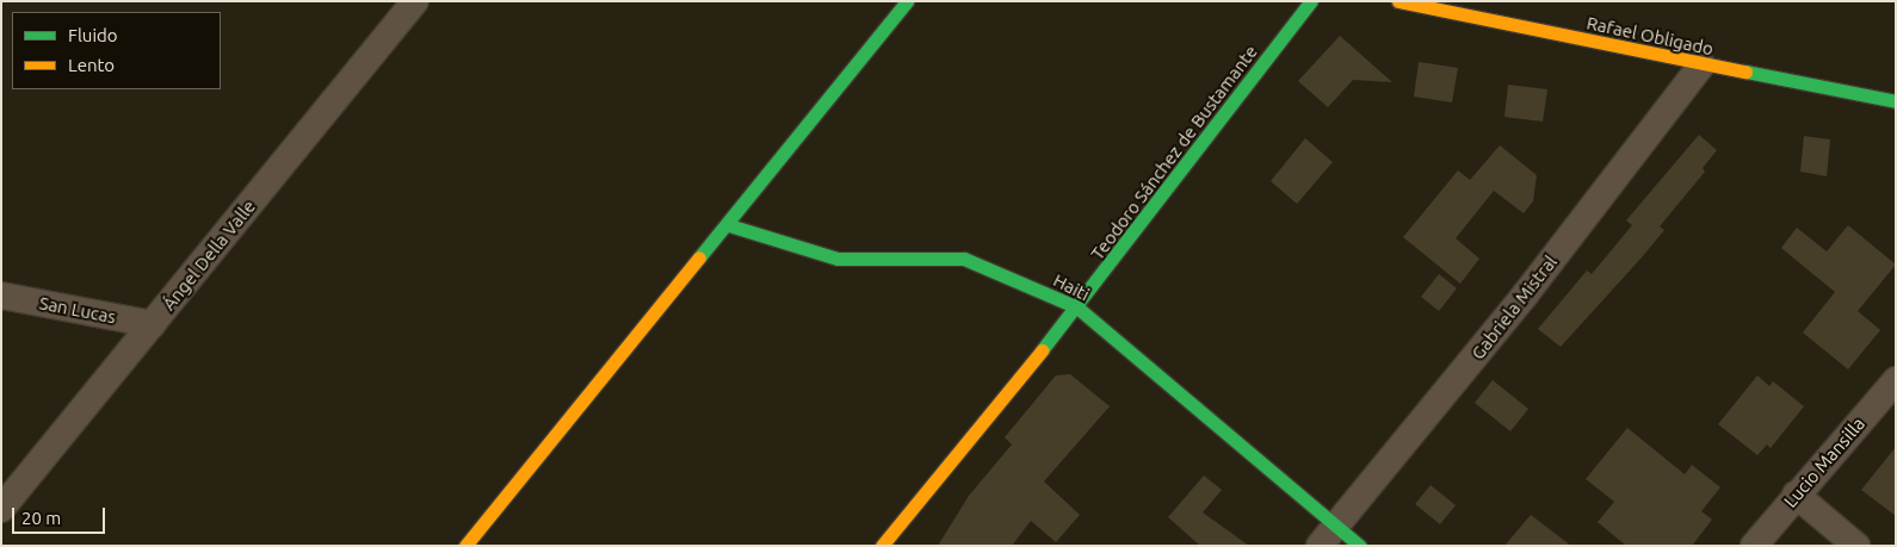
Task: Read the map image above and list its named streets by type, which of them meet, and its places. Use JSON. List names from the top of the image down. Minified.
{"streets":{"street":["Rafael Obligado","Teodoro Sánchez de Bustamante","Ángel Della Valle","Haiti","Gabriela Mistral","San Lucas","Lucio Mansilla"]},"crossings":[["Rafael Obligado","Gabriela Mistral"],["Teodoro Sánchez de Bustamante","Haiti"],["Ángel Della Valle","San Lucas"],["Haiti","Gabriela Mistral"]],"legend":["Fluido","Lento"],"scale_bar":"20 m"}
